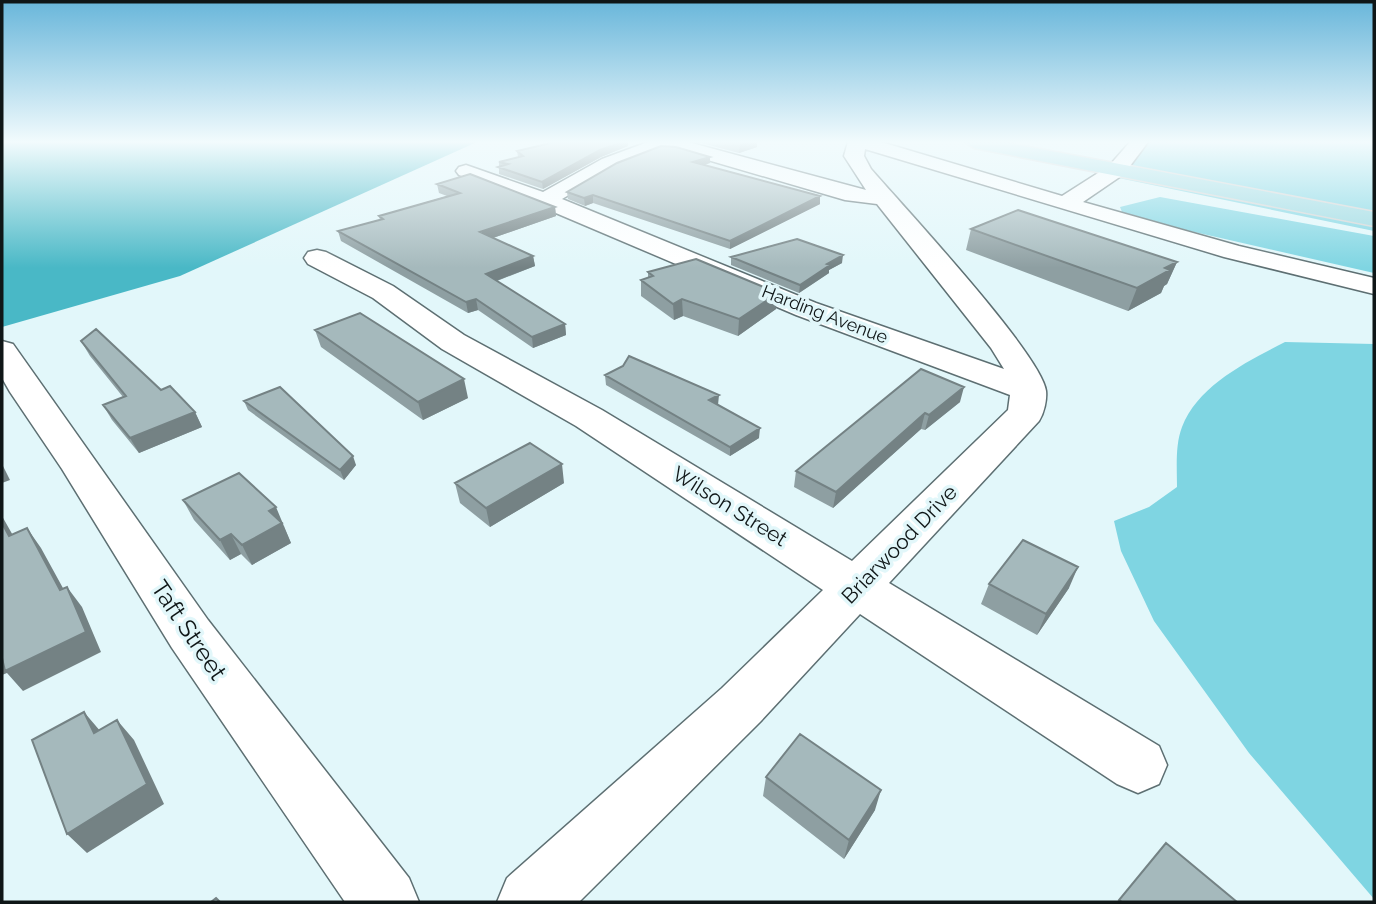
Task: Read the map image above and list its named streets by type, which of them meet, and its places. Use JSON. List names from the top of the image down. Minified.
{"streets":{"street":["Harding Avenue","Wilson Street","Briarwood Drive","Taft Street"]},"crossings":[["Harding Avenue","Briarwood Drive"],["Wilson Street","Briarwood Drive"]]}
